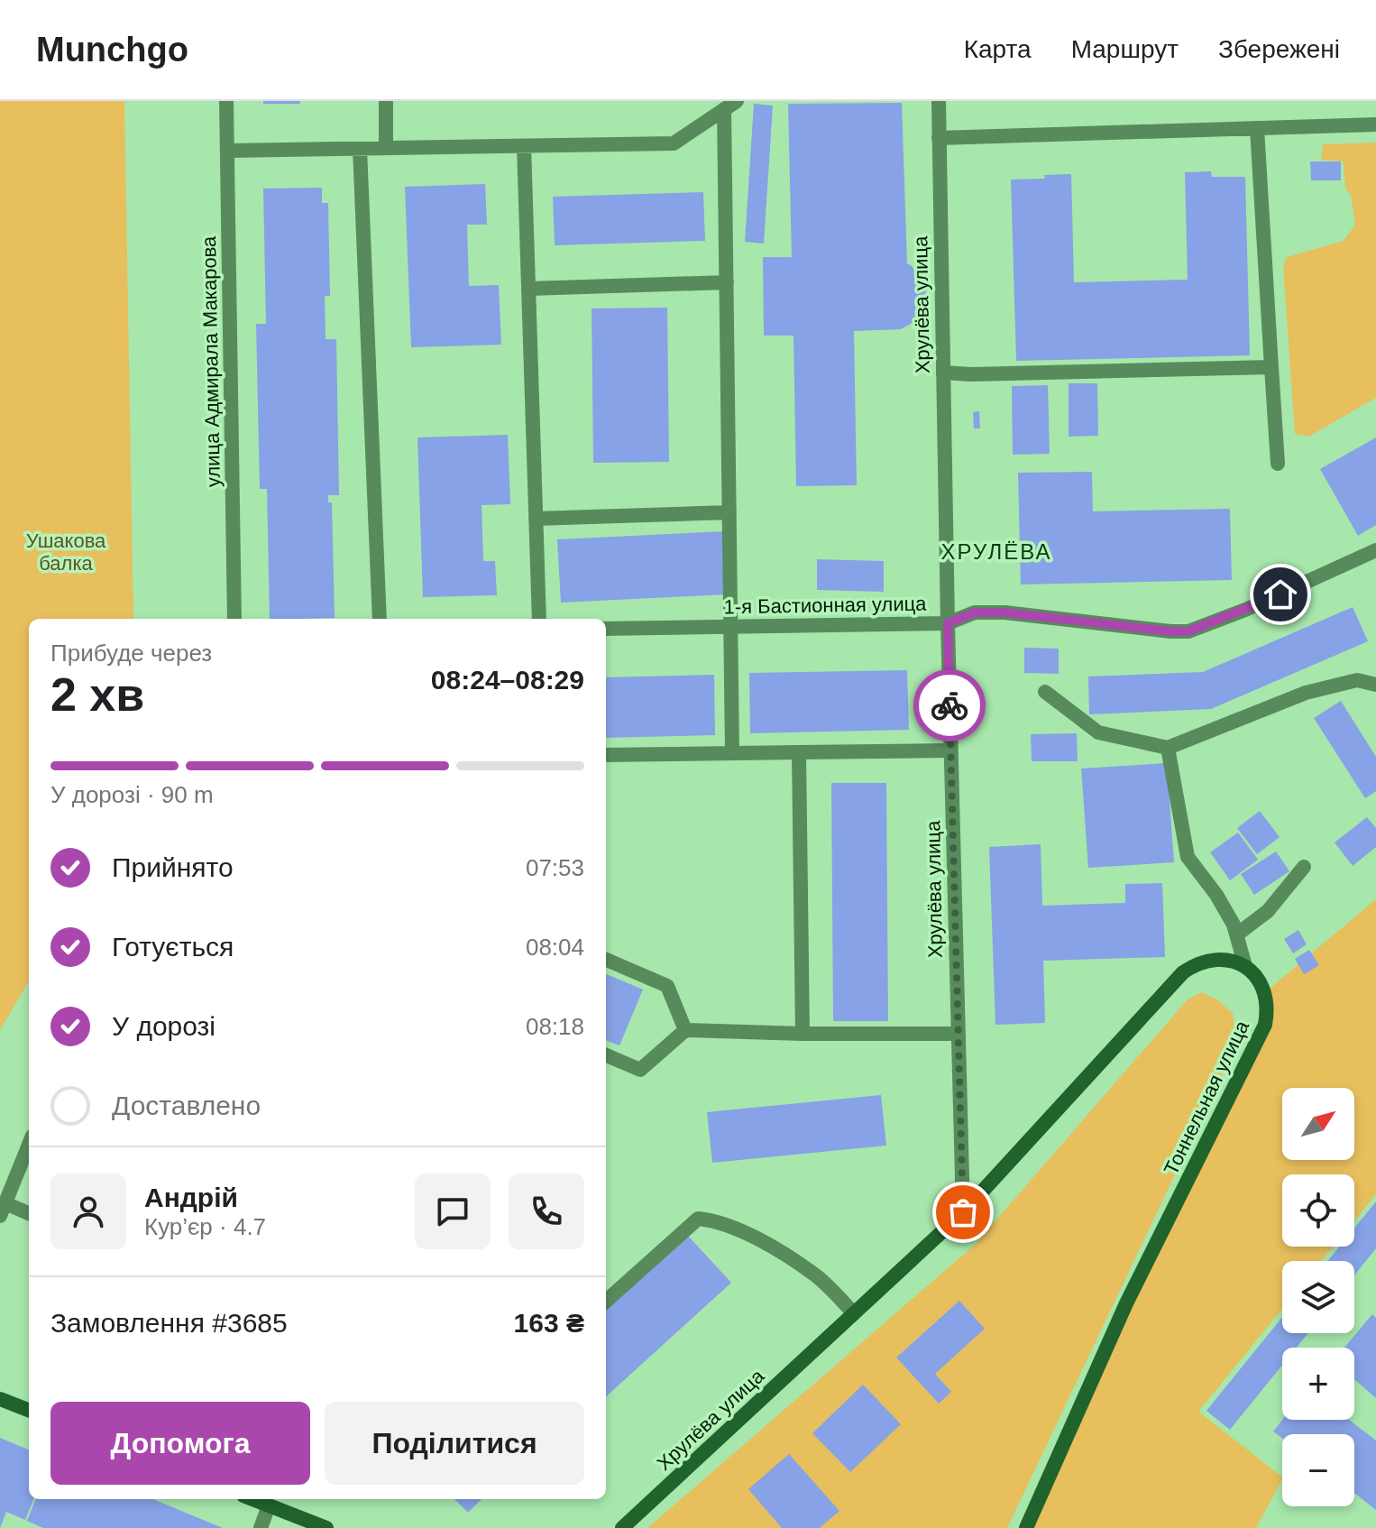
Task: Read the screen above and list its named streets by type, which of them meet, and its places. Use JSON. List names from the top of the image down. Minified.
{"streets":{"main road":["Хрулёва улица","Тоннельная улица"],"street":["улица Адмирала Макарова","1-я Бастионная улица"]},"crossings":[["Хрулёва улица","1-я Бастионная улица"]],"districts":["ХРУЛЁВА"],"parks":["Ушакова балка"],"north":"top right","page":{"header":"Munchgo","nav":["Карта","Маршрут","Збережені"],"heading":["2 хв","Прибуде через","08:24–08:29"],"panel":["Андрій","Кур’єр · 4.7","Замовлення #3685","163 ₴"],"bar":"У дорозі · 90 m","list":[["Прийнято","07:53"],["Готується","08:04"],["У дорозі","08:18"],"Доставлено"],"map_buttons":["+","−"],"buttons":["Допомога","Поділитися"]}}
